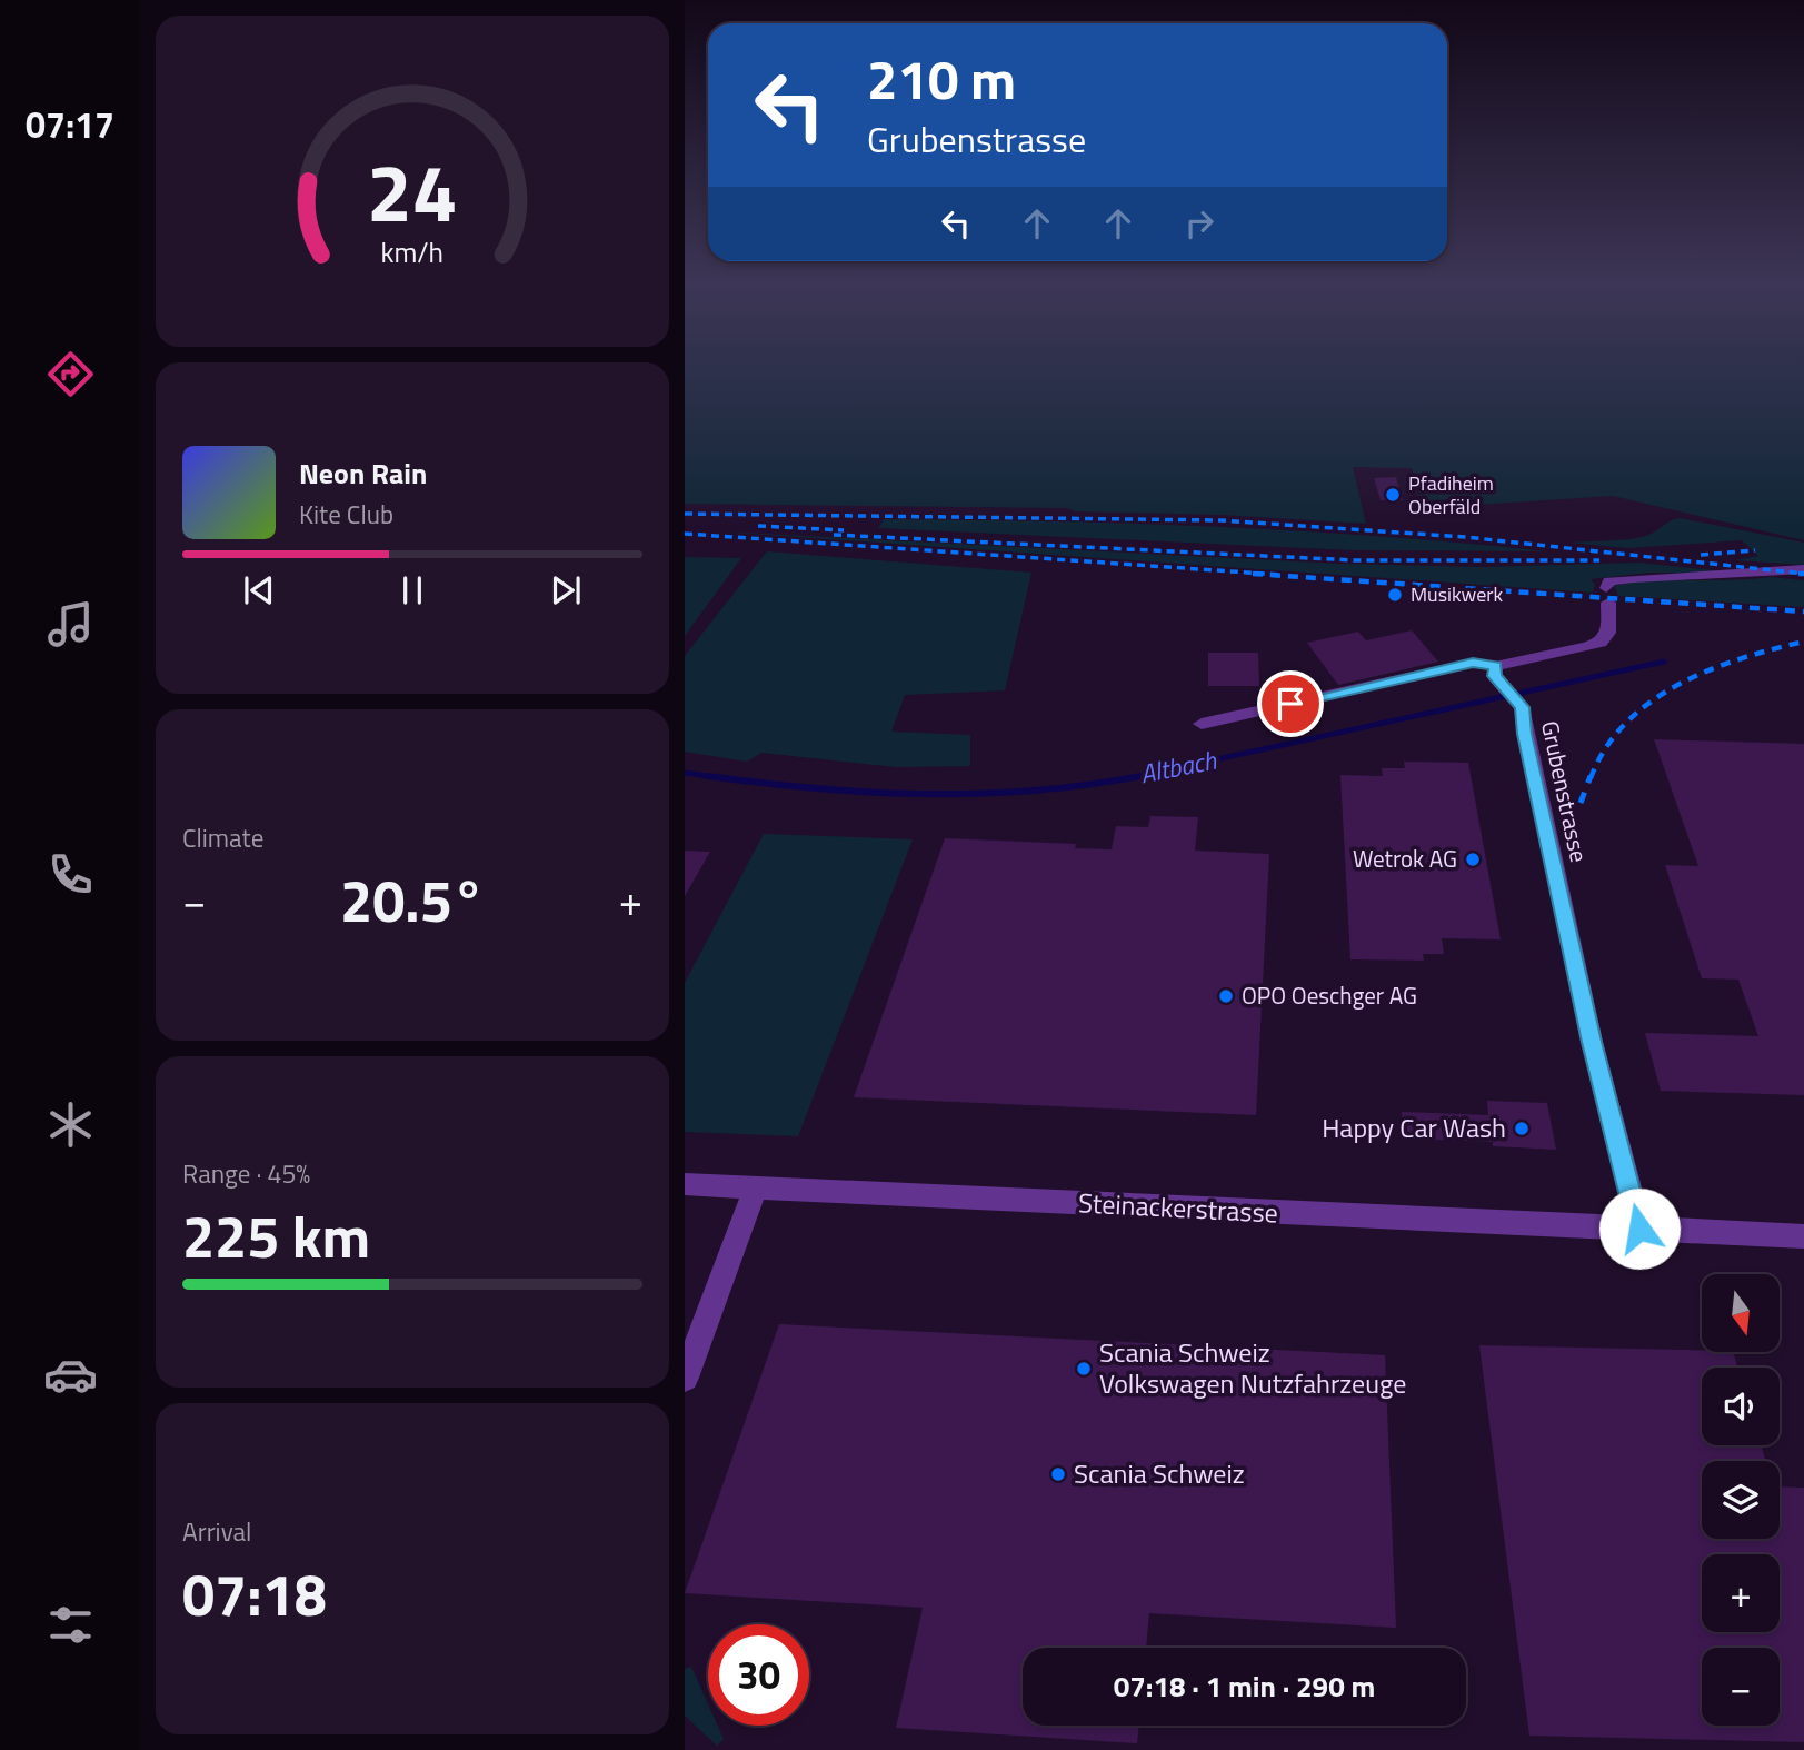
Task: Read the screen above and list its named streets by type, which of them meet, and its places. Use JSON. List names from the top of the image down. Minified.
{"streets":{"street":["Grubenstrasse","Steinackerstrasse"]},"crossings":[["Grubenstrasse","Steinackerstrasse"]],"water":["Altbach"],"places":["Pfadiheim Oberfäld","Musikwerk","Wetrok AG","OPO Oeschger AG","Happy Car Wash","Scania Schweiz Volkswagen Nutzfahrzeuge","Scania Schweiz"],"north":"bottom","page":{"tabs":"07:17","turn":["210 m","Grubenstrasse"],"song":["Neon Rain","Kite Club"],"tile":["Climate",["Range · 45%","225 km"],["Arrival","07:18"]],"heat":["−","20.5°","+"],"map_buttons":["+","−"],"limit":"30","trip":"07:18 · 1 min · 290 m","gauge":["24","km/h"]}}
